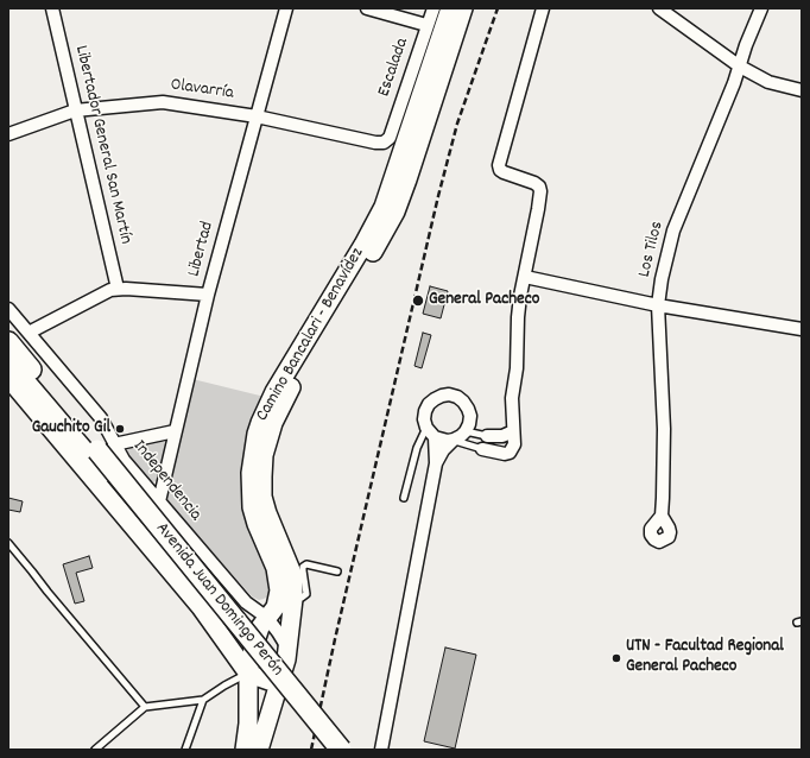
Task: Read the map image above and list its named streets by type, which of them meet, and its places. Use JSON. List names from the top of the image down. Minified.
{"streets":{"main road":["Camino Bancalari - Benavídez","Avenida Juan Domingo Perón"],"street":["Escalada","Olavarría","Libertador General San Martín","Libertad","Los Tilos","Independencia"]},"crossings":[["Escalada","Olavarría"],["Olavarría","Libertador General San Martín"],["Olavarría","Libertad"],["Libertad","Independencia"],["Camino Bancalari - Benavídez","Independencia"],["Independencia","Avenida Juan Domingo Perón"]],"places":["General Pacheco","Gauchito Gil","UTN - Facultad Regional General Pacheco"]}
